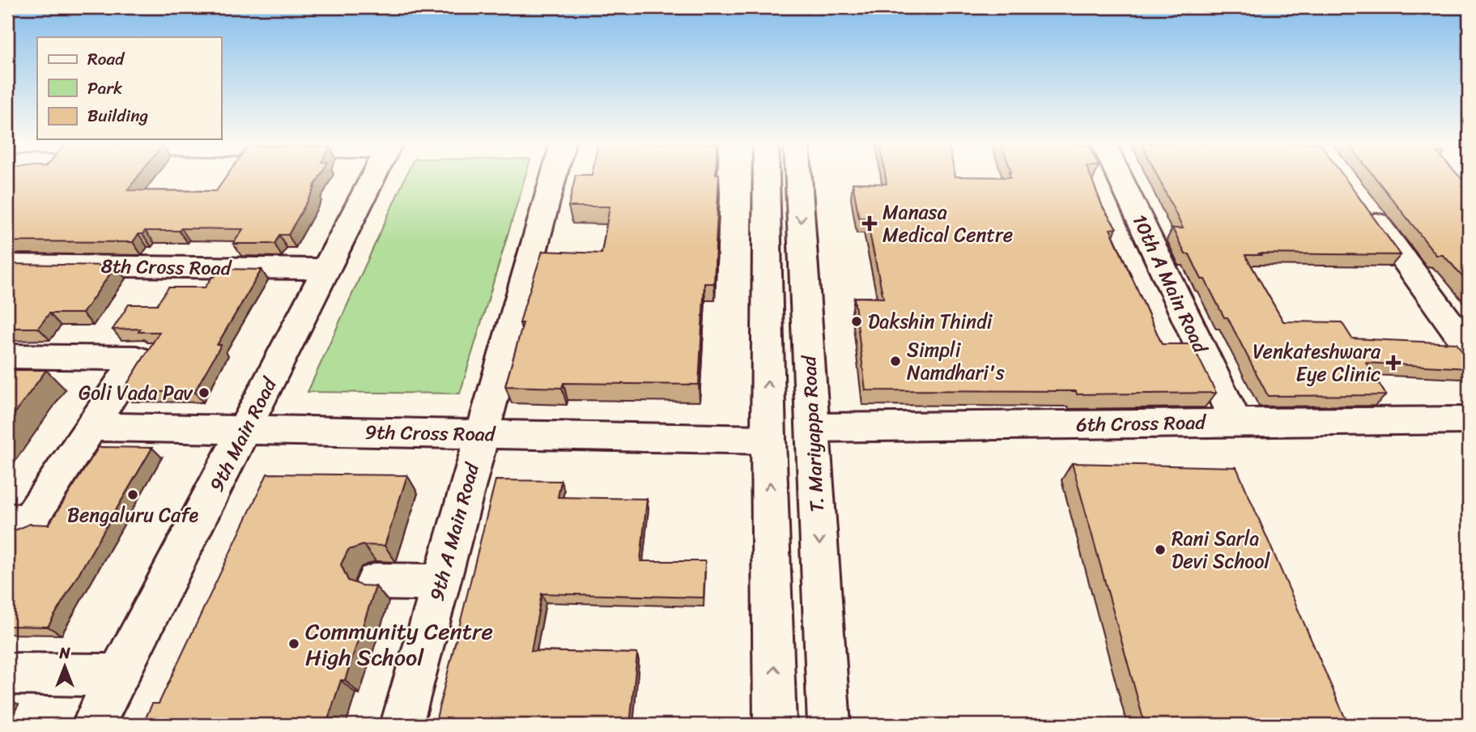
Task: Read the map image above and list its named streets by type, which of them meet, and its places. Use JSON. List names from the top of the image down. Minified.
{"streets":{"street":["8th Cross Road","10th A Main Road","6th Cross Road","9th Cross Road","T. Mariyappa Road","9th Main Road","9th A Main Road"]},"crossings":[["8th Cross Road","9th Main Road"],["10th A Main Road","6th Cross Road"],["6th Cross Road","T. Mariyappa Road"],["9th Cross Road","T. Mariyappa Road"],["9th Cross Road","9th Main Road"],["9th Cross Road","9th A Main Road"]],"places":{"health":["Manasa Medical Centre","Venkateshwara Eye Clinic"],"other":["Dakshin Thindi","Simpli Namdhari's","Goli Vada Pav","Bengaluru Cafe","Rani Sarla Devi School","Community Centre High School"]},"legend":["Road","Park","Building"],"north":"top"}
